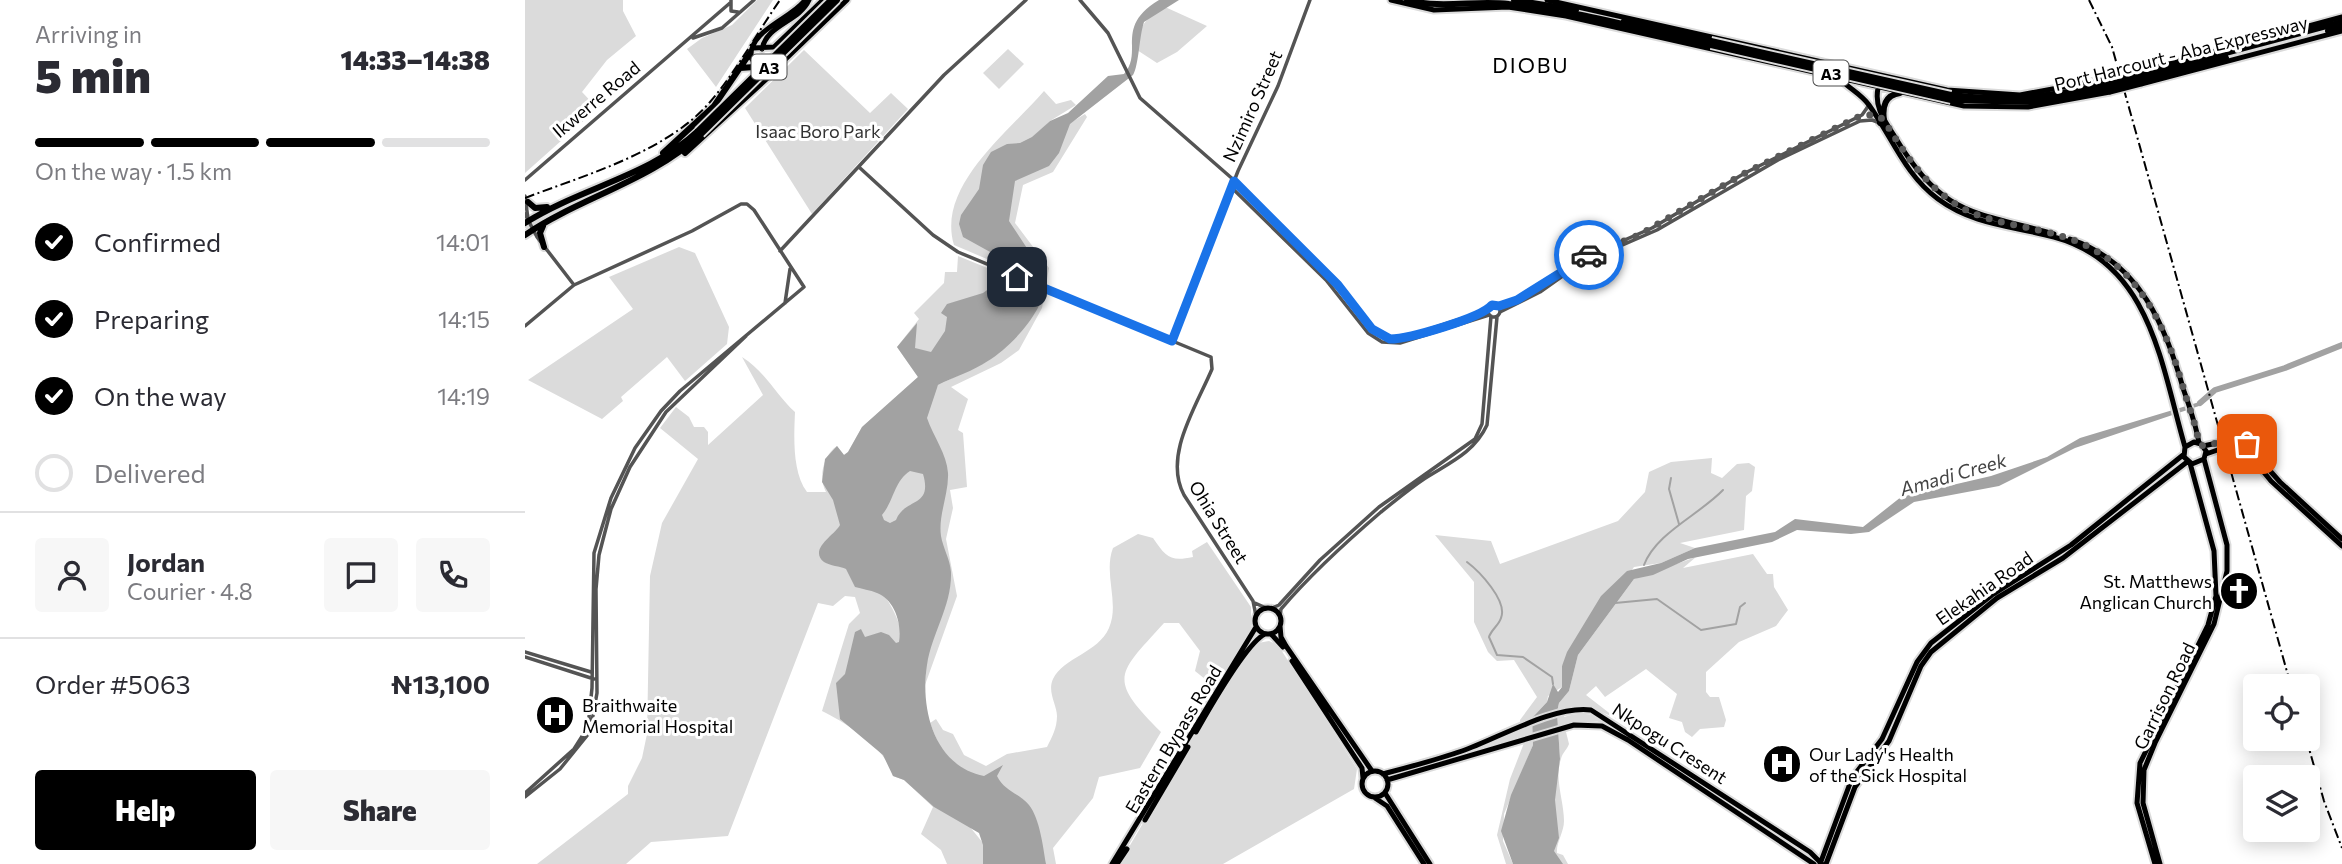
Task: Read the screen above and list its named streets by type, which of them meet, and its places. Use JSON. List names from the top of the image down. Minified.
{"streets":{"highway":["Port Harcourt - Aba Expressway","A3"],"main road":["Elekahia Road","Garrison Road","Eastern Bypass Road","Nkpogu Cresent"],"street":["Ikwerre Road","Nzimiro Street","Ohia Street"]},"crossings":[["Nzimiro Street","Ohia Street"],["Ohia Street","Eastern Bypass Road"],["Elekahia Road","Garrison Road"],["Elekahia Road","Nkpogu Cresent"]],"districts":["DIOBU"],"water":["Amadi Creek"],"parks":["Isaac Boro Park"],"places":{"church":["St. Matthews Anglican Church"],"hospital":["Braithwaite Memorial Hospital","Our Lady's Health of the Sick Hospital"]},"page":{"heading":["5 min","Arriving in","14:33–14:38"],"panel":["Jordan","Courier · 4.8","Order #5063","₦13,100"],"bar":"On the way · 1.5 km","list":[["Confirmed","14:01"],["Preparing","14:15"],["On the way","14:19"],"Delivered"],"buttons":["Help","Share"]}}
